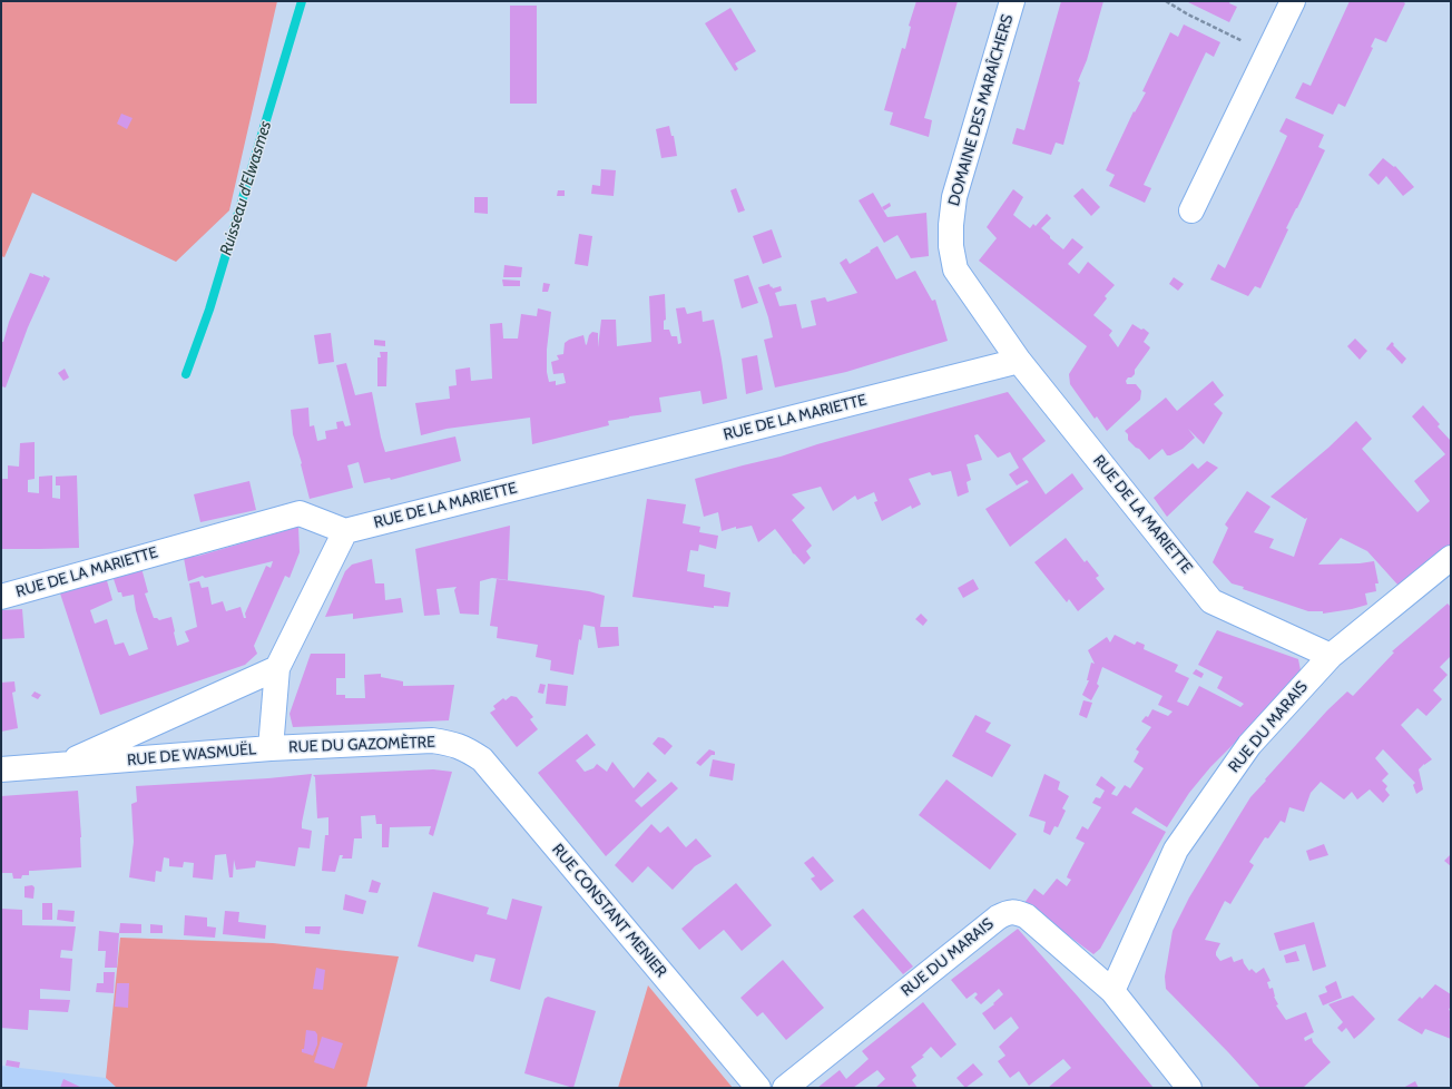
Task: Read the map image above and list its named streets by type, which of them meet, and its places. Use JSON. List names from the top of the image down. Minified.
{"streets":{"street":["DOMAINE DES MARAÎCHERS","RUE DE LA MARIETTE","RUE DU MARAIS","RUE DU GAZOMÈTRE","RUE DE WASMUËL","RUE CONSTANT MENIER"]},"crossings":[["DOMAINE DES MARAÎCHERS","RUE DE LA MARIETTE"],["RUE DE LA MARIETTE","RUE DU MARAIS"],["RUE DE LA MARIETTE","RUE DE WASMUËL"],["RUE DU GAZOMÈTRE","RUE DE WASMUËL"],["RUE DU GAZOMÈTRE","RUE CONSTANT MENIER"]],"water":["Ruisseau d'Elwasmes"]}
